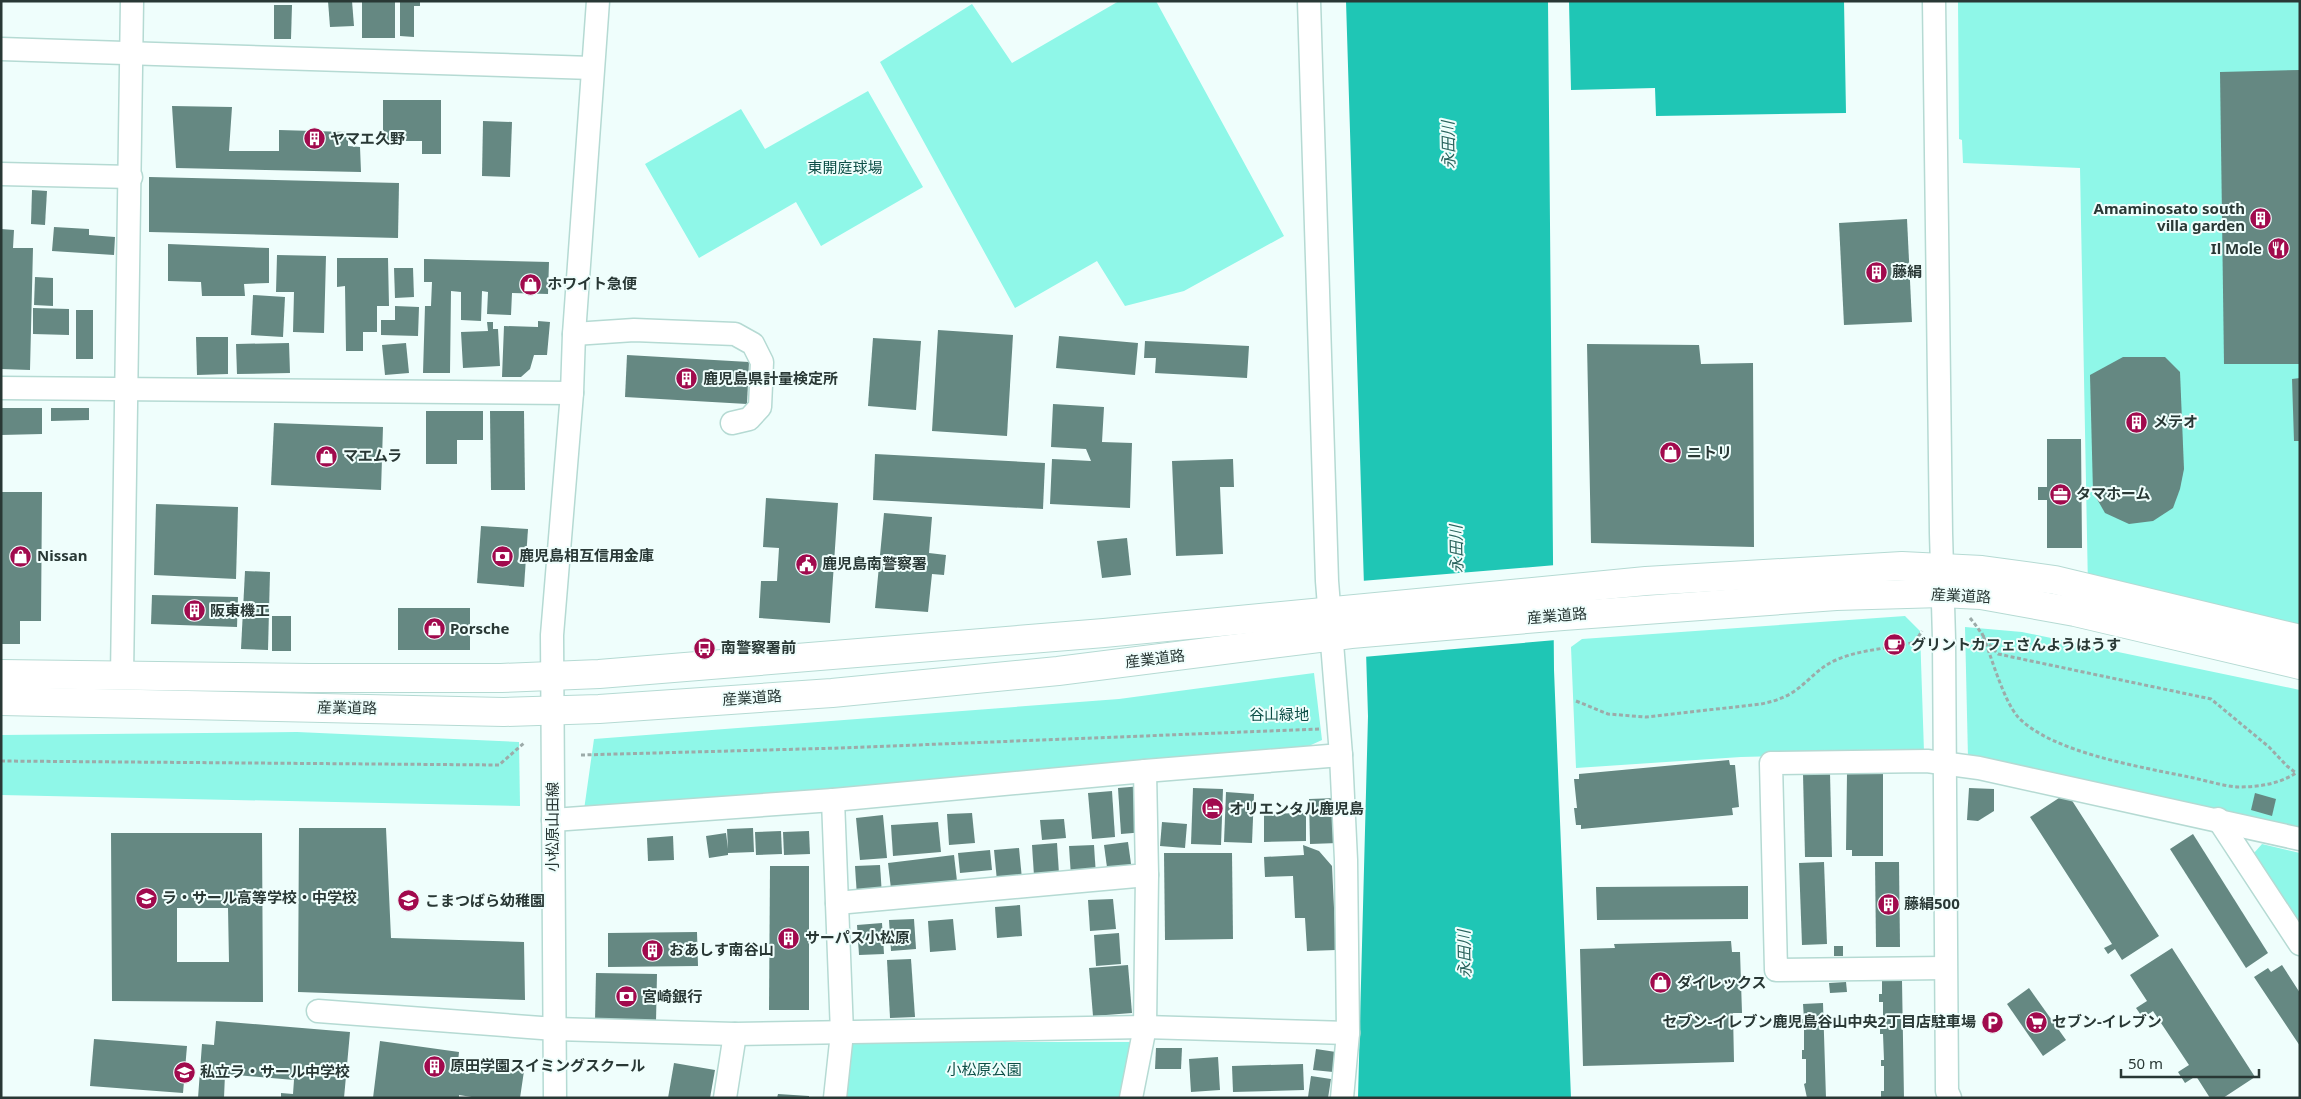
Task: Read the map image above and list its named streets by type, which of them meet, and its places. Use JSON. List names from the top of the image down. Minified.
{"streets":{"main road":["産業道路"],"street":["小松原山田線"]},"crossings":[["産業道路","小松原山田線"]],"water":["永田川"],"parks":["東開庭球場","谷山緑地","小松原公園"],"places":{"building":["ヤマエ久野","Amaminosato south villa garden","藤絹","鹿児島県計量検定所","メテオ","阪東機工","藤絹500","サーパス小松原","おあしす南谷山","原田学園スイミングスクール"],"restaurant":["Il Mole"],"shop":["ホワイト急便","ニトリ","マエムラ","Nissan","Porsche","ダイレックス"],"office":["タマホーム"],"bank":["鹿児島相互信用金庫","宮崎銀行"],"public building":["鹿児島南警察署"],"cafe":["グリントカフェさんようはうす"],"bus stop":["南警察署前"],"hotel":["オリエンタル鹿児島"],"school or university":["ラ・サール高等学校・中学校","こまつばら幼稚園","私立ラ・サール中学校"],"parking":["セブン-イレブン鹿児島谷山中央2丁目店駐車場"],"supermarket":["セブン-イレブン"]},"scale_bar":"50 m"}
